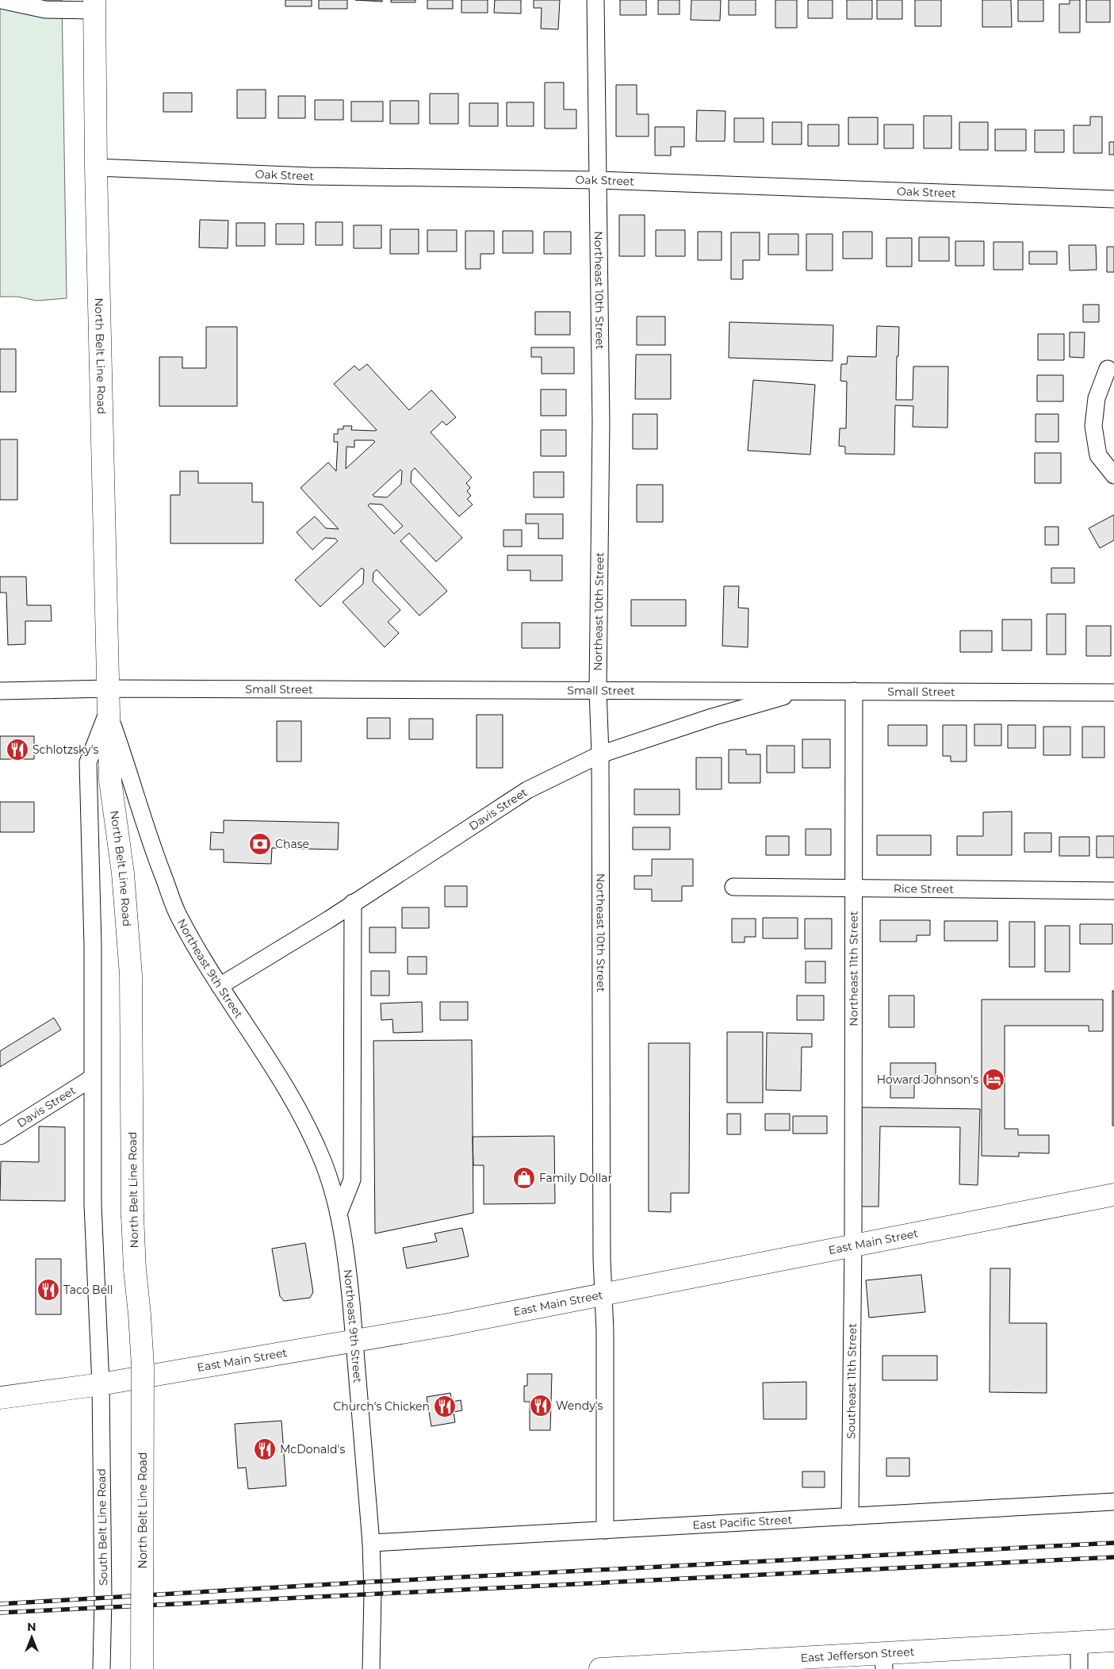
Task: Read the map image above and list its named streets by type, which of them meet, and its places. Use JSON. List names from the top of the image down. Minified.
{"streets":{"main road":["North Belt Line Road","East Main Street","East Jefferson Street"],"street":["Oak Street","Northeast 10th Street","Small Street","Davis Street","Rice Street","Northeast 11th Street","Northeast 9th Street","Southeast 11th Street","East Pacific Street","South Belt Line Road"]},"crossings":[["Oak Street","Northeast 10th Street"],["Oak Street","North Belt Line Road"],["Northeast 10th Street","Small Street"],["Northeast 10th Street","Davis Street"],["Northeast 10th Street","East Main Street"],["Northeast 10th Street","East Pacific Street"],["North Belt Line Road","Small Street"],["North Belt Line Road","Davis Street"],["North Belt Line Road","Northeast 9th Street"],["North Belt Line Road","East Main Street"],["North Belt Line Road","South Belt Line Road"],["Small Street","Davis Street"],["Small Street","Northeast 11th Street"],["Davis Street","Northeast 9th Street"],["Rice Street","Northeast 11th Street"],["Northeast 11th Street","East Main Street"],["Northeast 11th Street","Southeast 11th Street"],["Northeast 9th Street","East Main Street"],["Northeast 9th Street","East Pacific Street"],["East Main Street","Southeast 11th Street"],["East Main Street","South Belt Line Road"],["Southeast 11th Street","East Pacific Street"]],"places":{"restaurant":["Schlotzsky's","Taco Bell","Wendy's","Church's Chicken","McDonald's"],"bank":["Chase"],"hotel":["Howard Johnson's"],"shop":["Family Dollar"]},"north":"top"}
